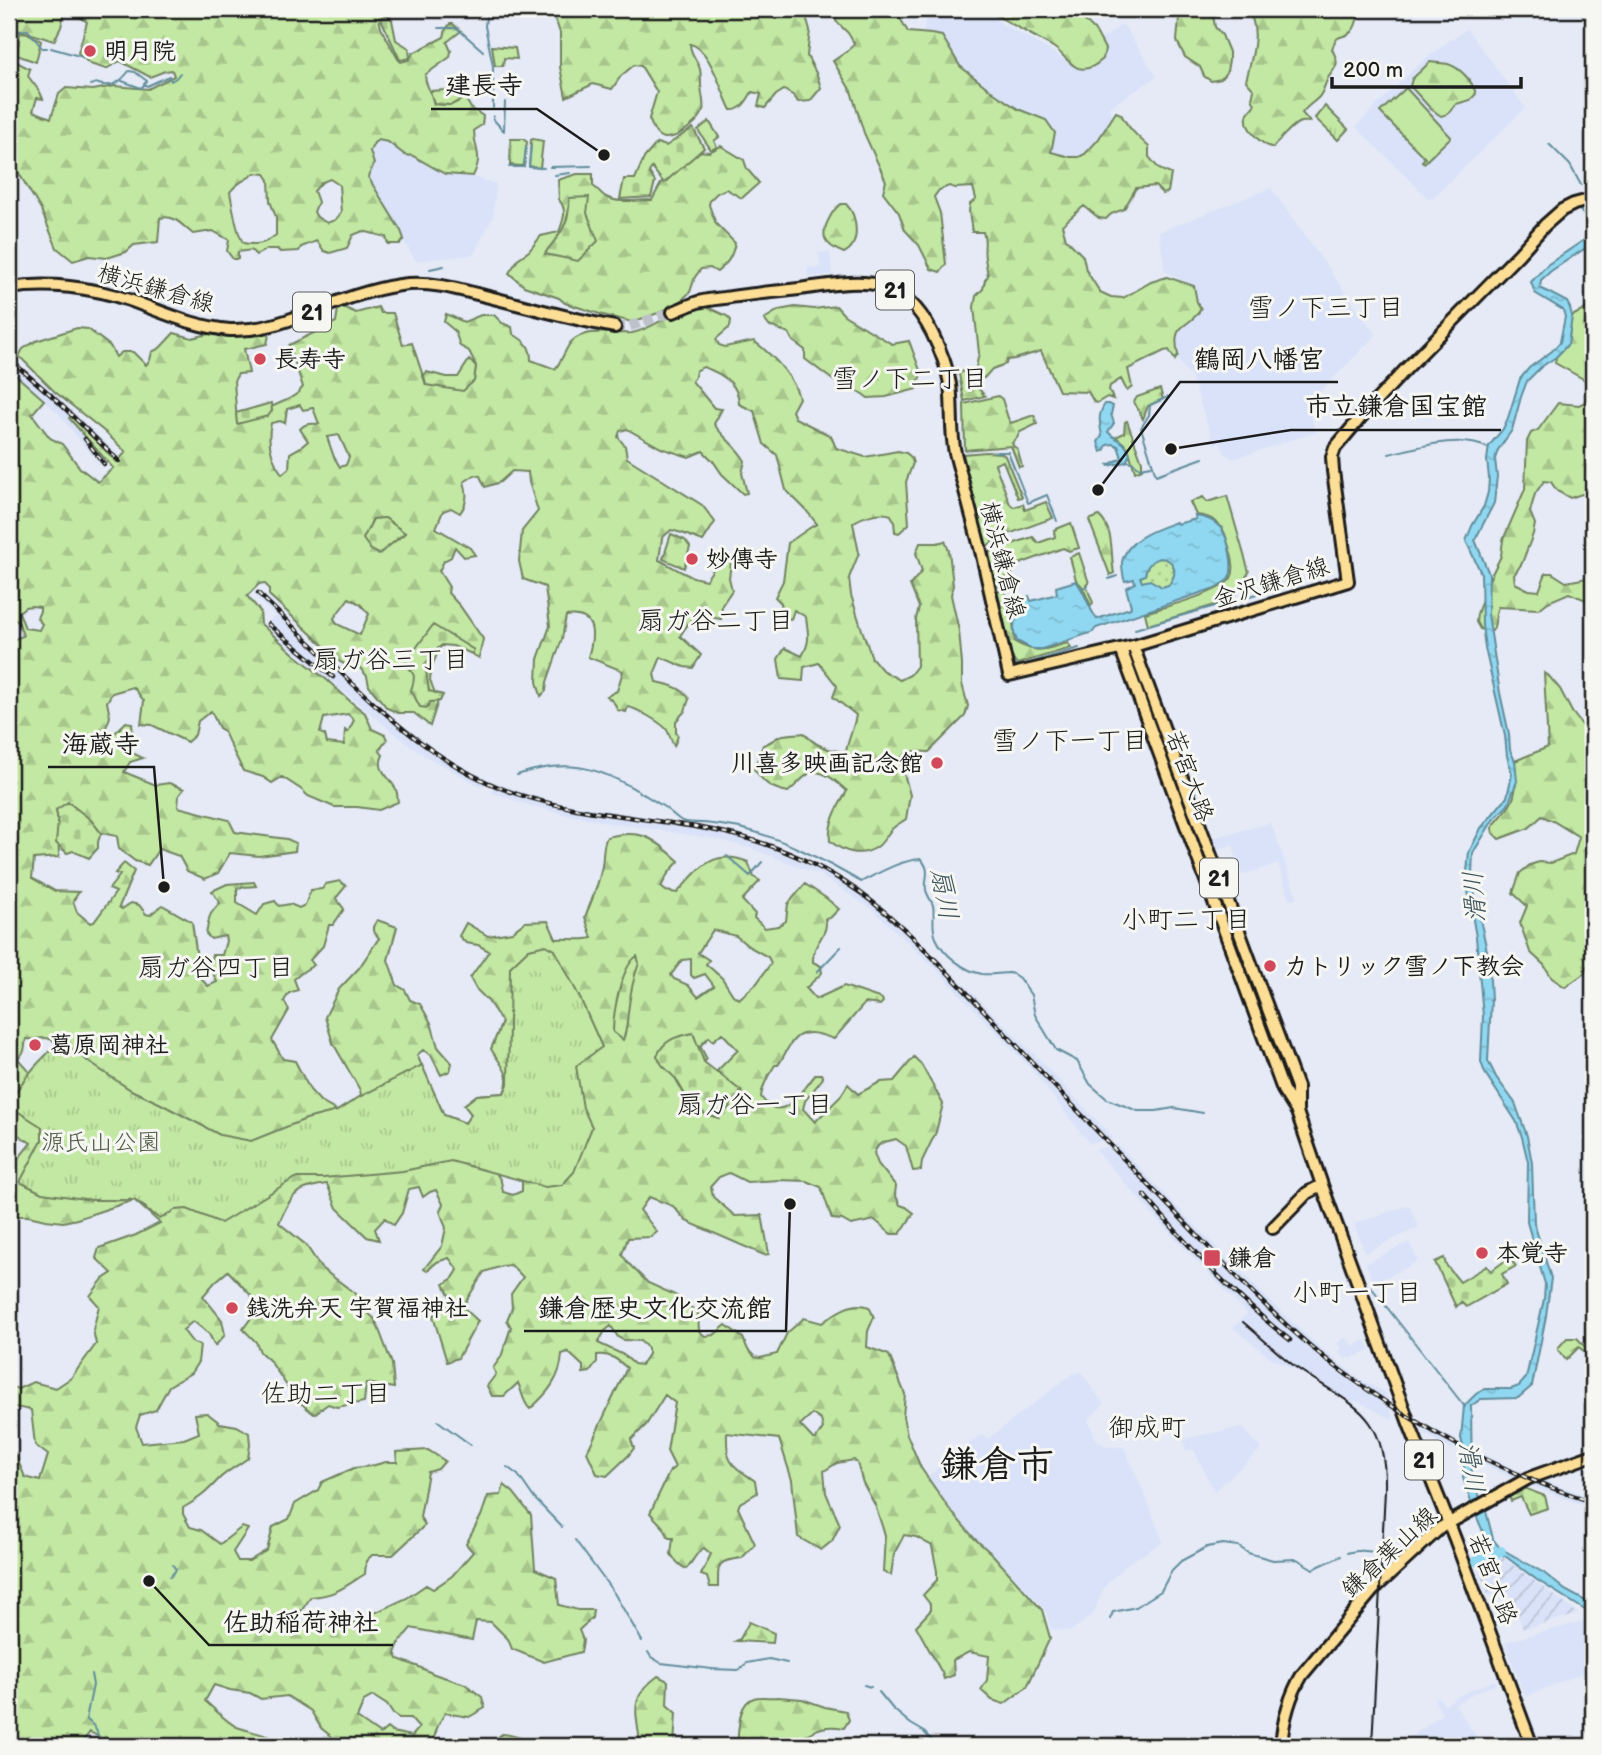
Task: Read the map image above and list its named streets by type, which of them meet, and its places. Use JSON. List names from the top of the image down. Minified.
{"streets":{"main road":["横浜鎌倉線","21","金沢鎌倉線","若宮大路","鎌倉葉山線"]},"crossings":[["横浜鎌倉線","金沢鎌倉線"],["横浜鎌倉線","若宮大路"],["金沢鎌倉線","若宮大路"],["若宮大路","鎌倉葉山線"]],"districts":["雪ノ下三丁目","雪ノ下二丁目","扇ガ谷二丁目","扇ガ谷三丁目","雪ノ下一丁目","小町二丁目","扇ガ谷四丁目","扇ガ谷一丁目","小町一丁目","佐助二丁目","御成町","鎌倉市"],"water":["扇川","滑川"],"parks":["源氏山公園"],"places":{"other":["明月院","建長寺","長寿寺","市立鎌倉国宝館","鶴岡八幡宮","妙傳寺","川喜多映画記念館","海蔵寺","カトリック雪ノ下教会","葛原岡神社","鎌倉歴史文化交流館","本覚寺","銭洗弁天 宇賀福神社","佐助稲荷神社"],"transit":["鎌倉"]},"scale_bar":"200 m"}
